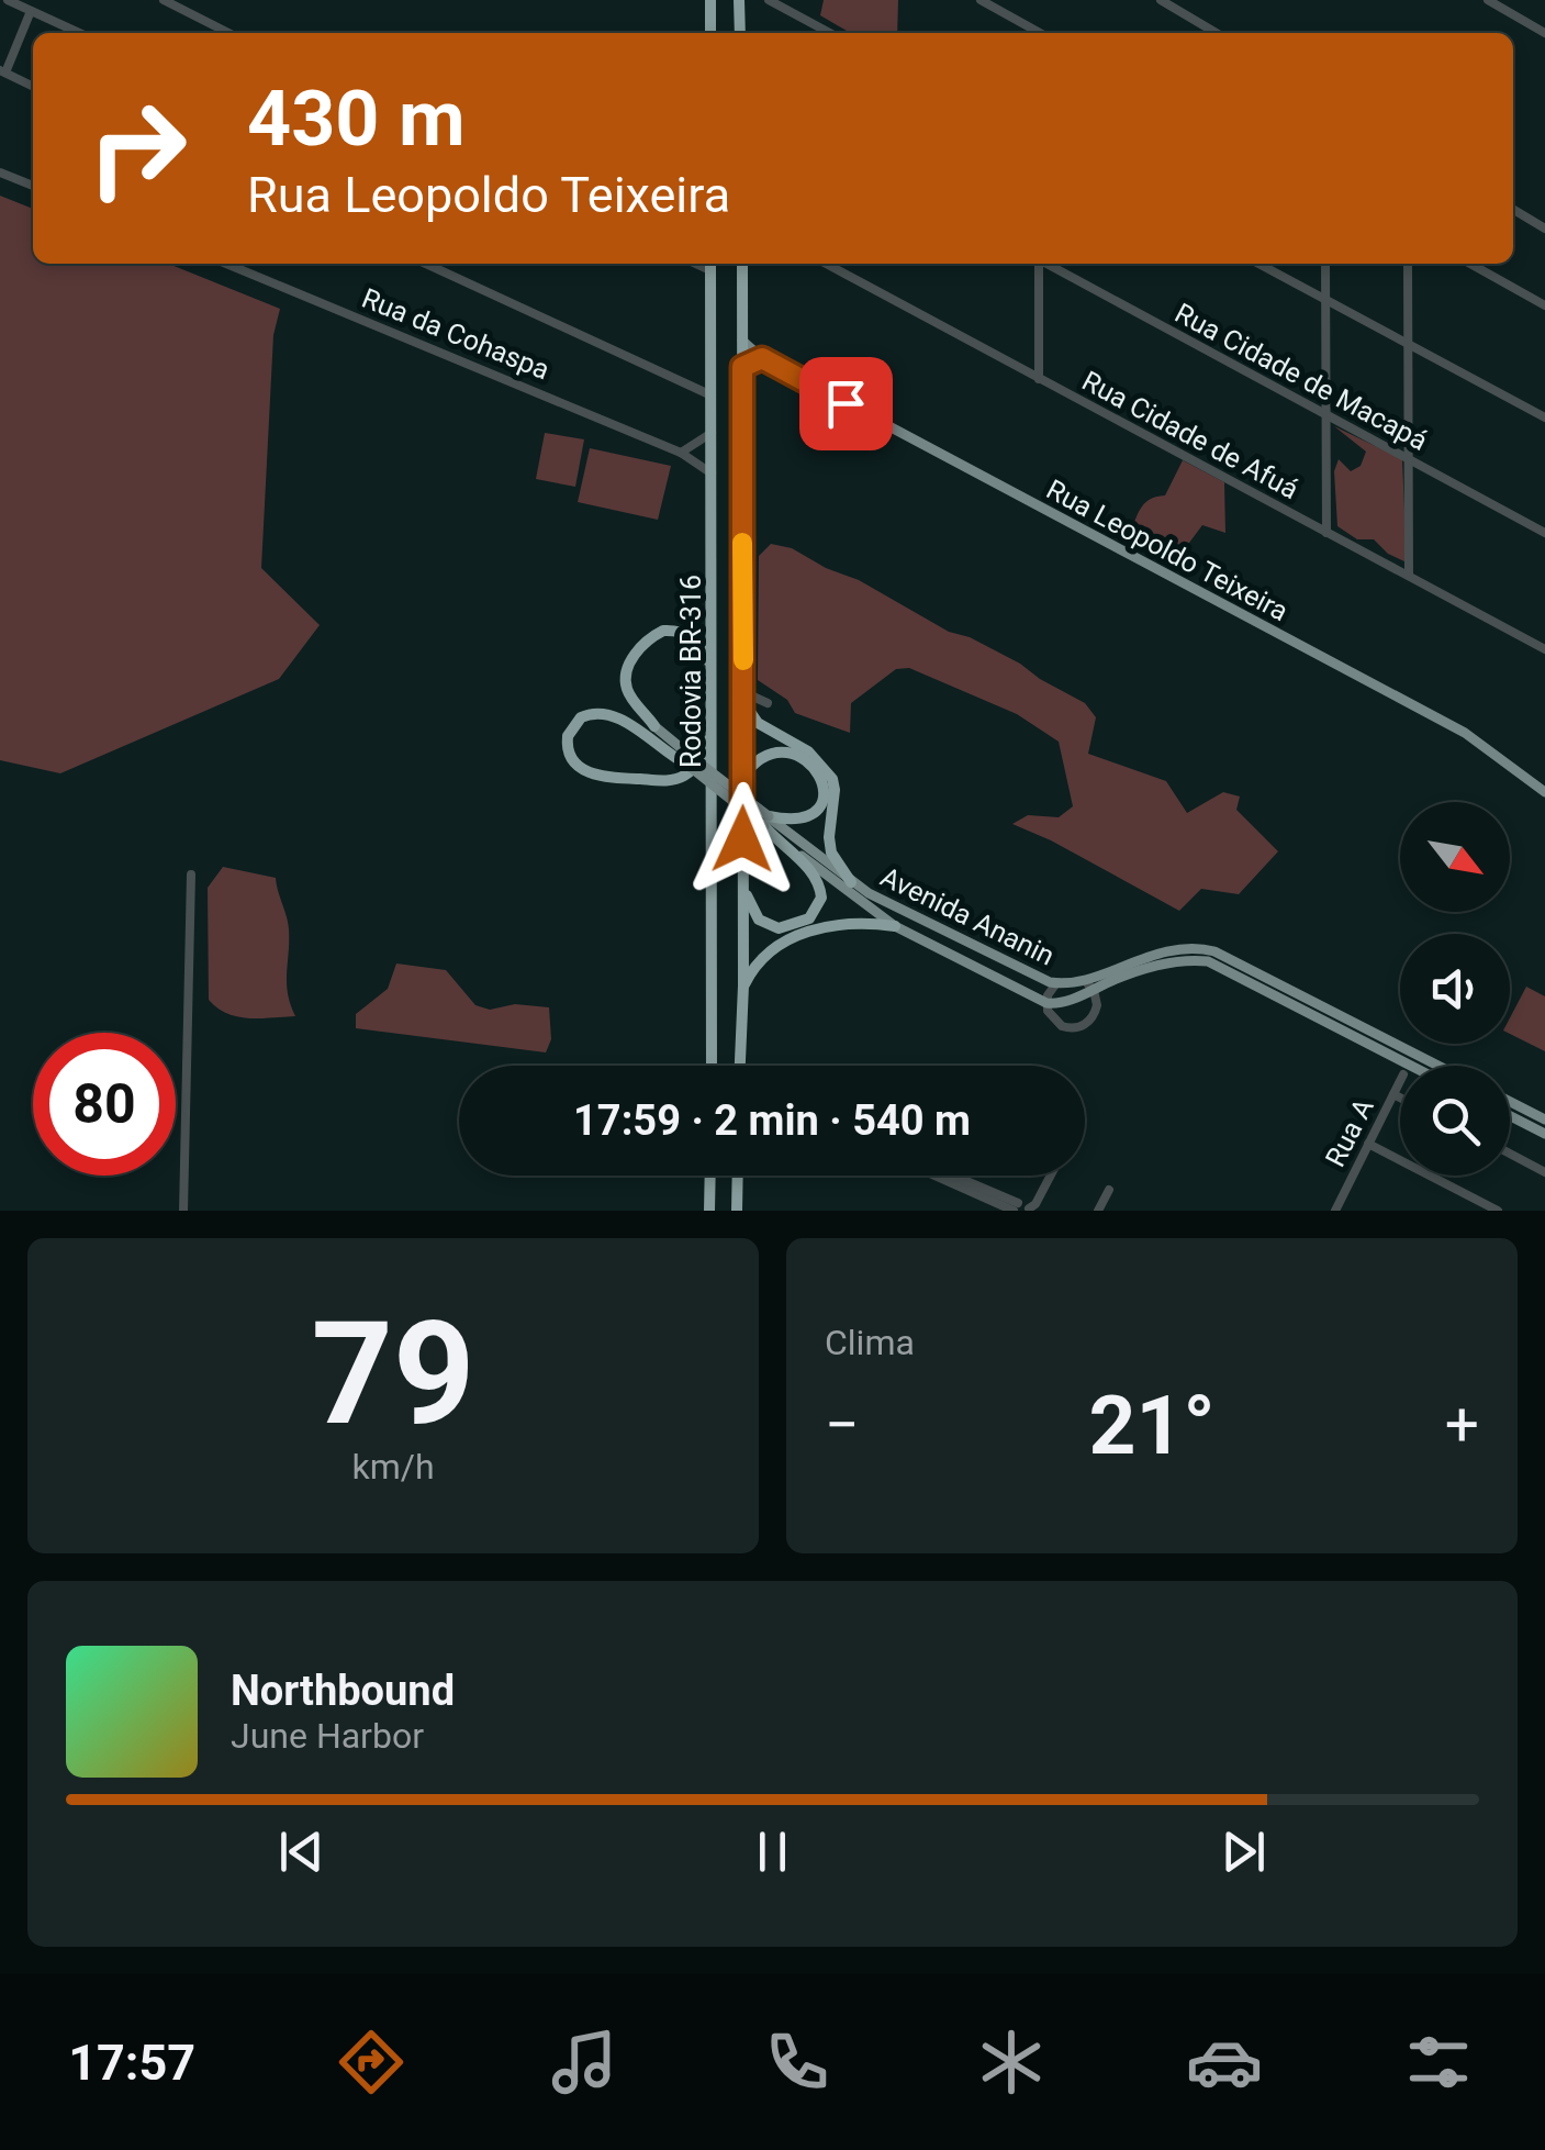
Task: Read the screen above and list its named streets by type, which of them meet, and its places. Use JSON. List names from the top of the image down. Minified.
{"streets":{"highway":["Rodovia BR-316"],"main road":["Rua Leopoldo Teixeira","Avenida Ananin"],"street":["Rua da Cohaspa","Rua Cidade de Macapá","Rua Cidade de Afuá","Rua A"]},"crossings":[["Rua da Cohaspa","Rodovia BR-316"],["Rua Leopoldo Teixeira","Rodovia BR-316"]],"north":"bottom right","page":{"turn":["430 m","Rua Leopoldo Teixeira"],"limit":"80","trip":"17:59 · 2 min · 540 m","tile":[["79","km/h"],"Clima"],"heat":["−","21°","+"],"song":["Northbound","June Harbor"],"tabs":"17:57"}}
